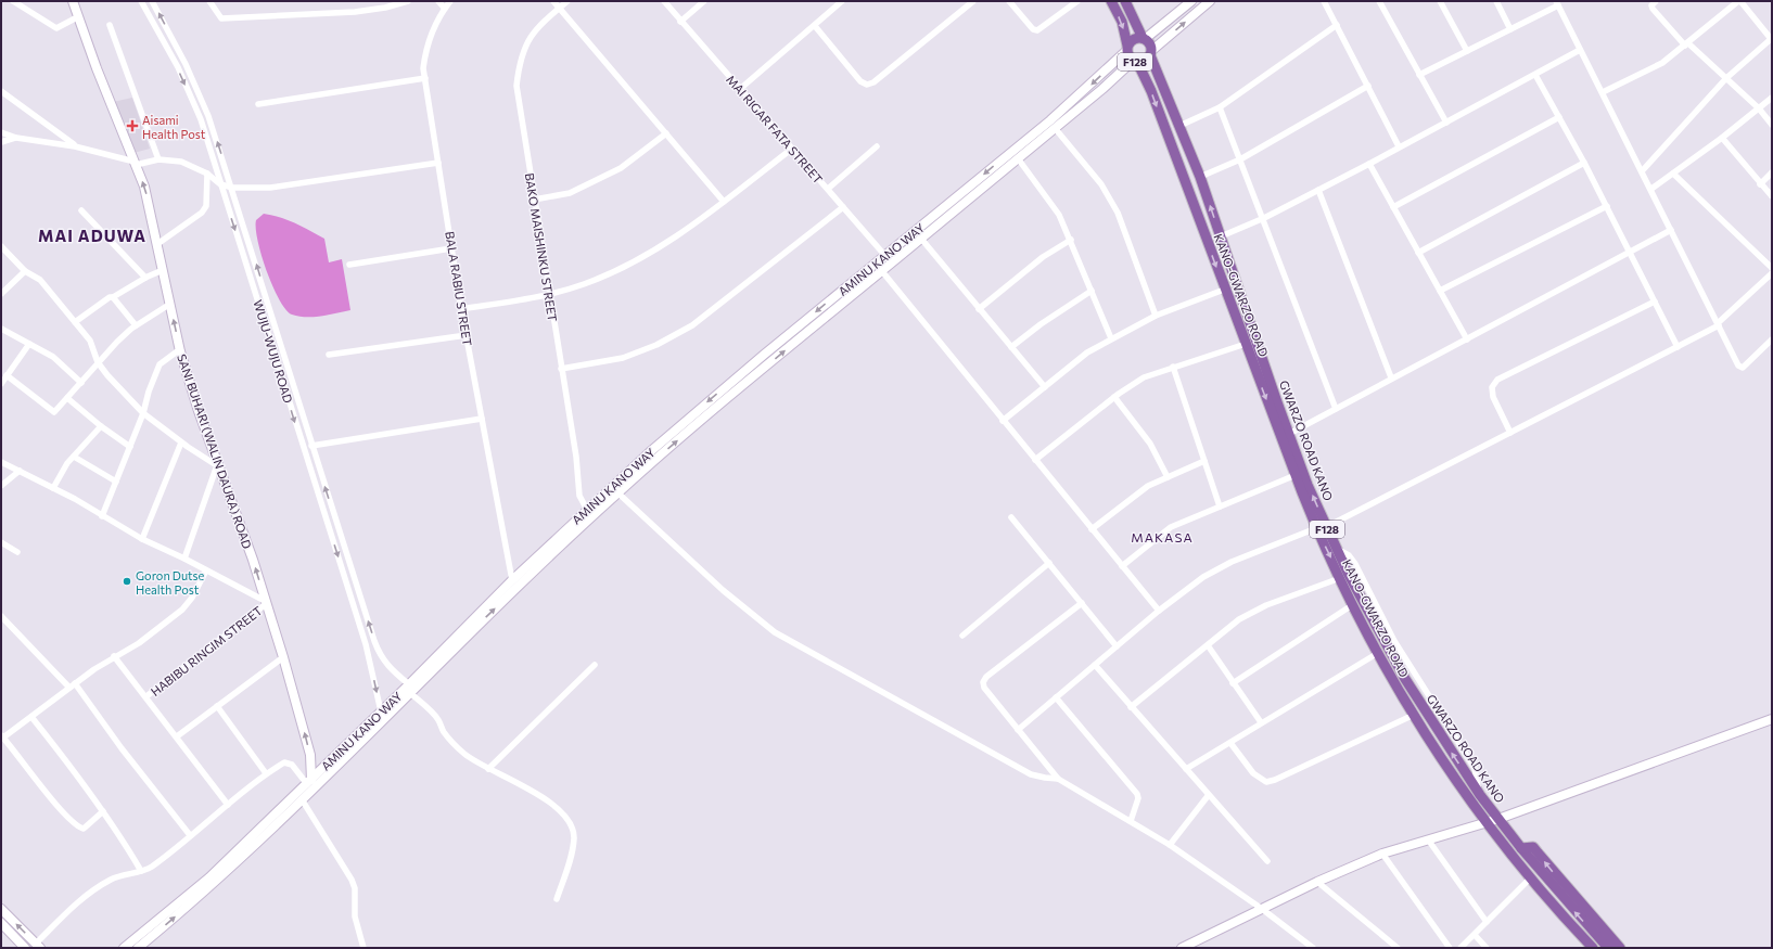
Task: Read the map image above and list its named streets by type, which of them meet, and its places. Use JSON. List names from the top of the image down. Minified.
{"streets":{"main road":["F128","AMINU KANO WAY","KANO-GWARZO ROAD","GWARZO ROAD KANO","SANI BUHARI (WALIN DAURA) ROAD"],"street":["MAI RIGAR FATA STREET","BAKO MAISHINKU STREET","BALA RABIU STREET","WUJU-WUJU ROAD","HABIBU RINGIM STREET"]},"crossings":[["F128","AMINU KANO WAY"],["F128","KANO-GWARZO ROAD"],["F128","GWARZO ROAD KANO"],["MAI RIGAR FATA STREET","AMINU KANO WAY"],["BAKO MAISHINKU STREET","AMINU KANO WAY"],["AMINU KANO WAY","BALA RABIU STREET"],["AMINU KANO WAY","KANO-GWARZO ROAD"],["AMINU KANO WAY","WUJU-WUJU ROAD"],["AMINU KANO WAY","GWARZO ROAD KANO"],["AMINU KANO WAY","SANI BUHARI (WALIN DAURA) ROAD"],["KANO-GWARZO ROAD","GWARZO ROAD KANO"],["SANI BUHARI (WALIN DAURA) ROAD","HABIBU RINGIM STREET"]],"one_way":["KANO-GWARZO ROAD","SANI BUHARI (WALIN DAURA) ROAD"],"districts":["MAI ADUWA","MAKASA"],"places":{"health":["Aisami Health Post"],"other":["Goron Dutse Health Post"]}}
